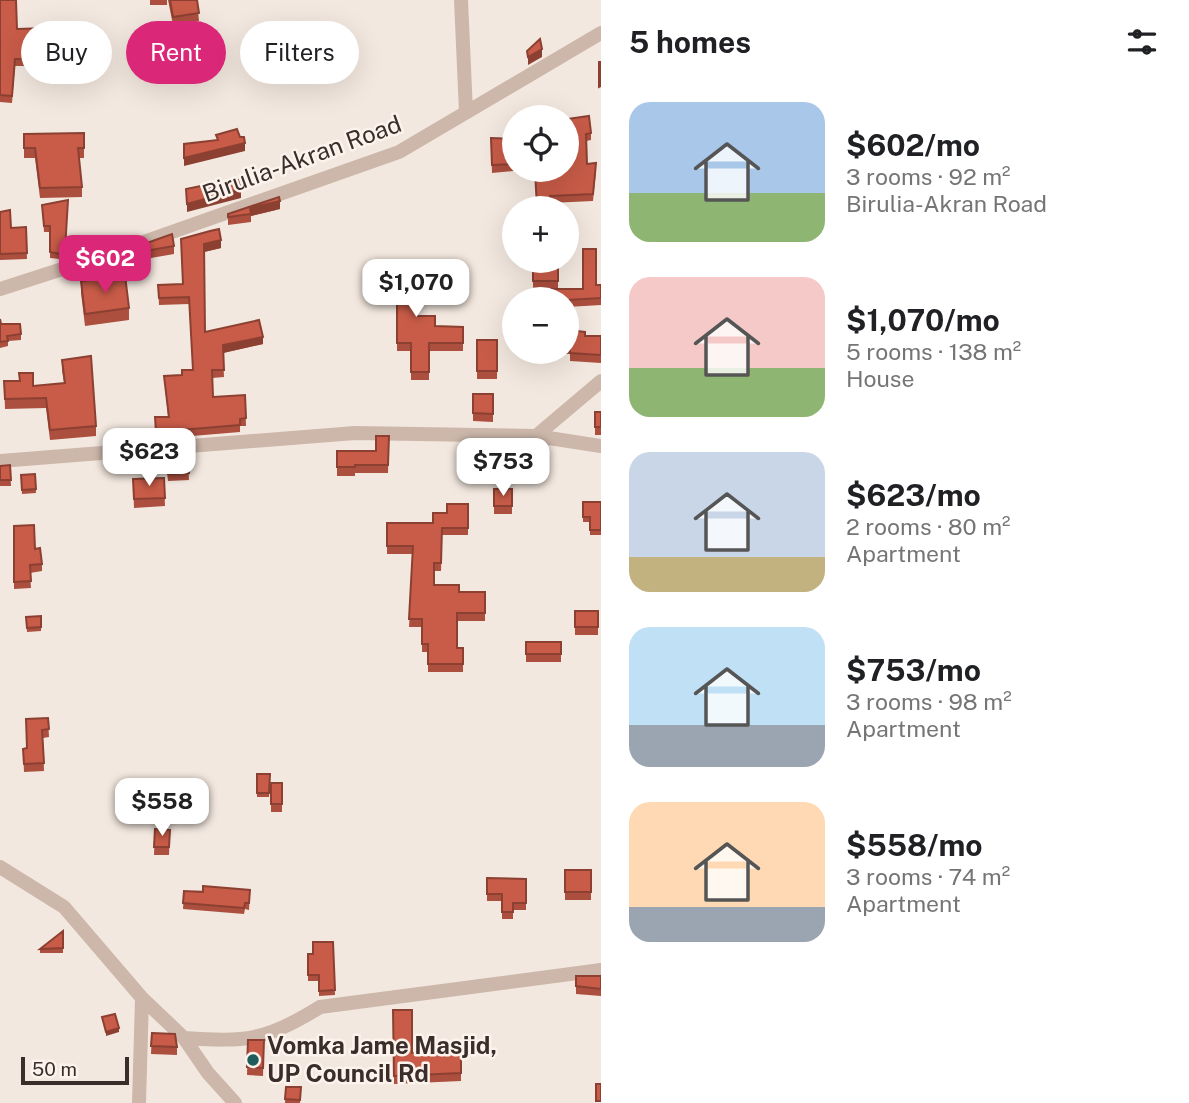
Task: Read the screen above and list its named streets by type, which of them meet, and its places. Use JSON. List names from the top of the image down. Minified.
{"streets":{"street":["Birulia-Akran Road"]},"places":["Vomka Jame Masjid, UP Council Rd"],"scale_bar":"50 m","page":{"heading":"5 homes","chip":["Buy","Rent","Filters"],"list":[{"name":"$602/mo","note":"3 rooms · 92 m² · Birulia-Akran Road"},{"name":"$1,070/mo","note":"5 rooms · 138 m² · House"},{"name":"$623/mo","note":"2 rooms · 80 m² · Apartment"},{"name":"$753/mo","note":"3 rooms · 98 m² · Apartment"},{"name":"$558/mo","note":"3 rooms · 74 m² · Apartment"}],"map_buttons":["+","−"],"price":["$602","$1,070","$623","$753","$558"],"scale":"50 m"}}
